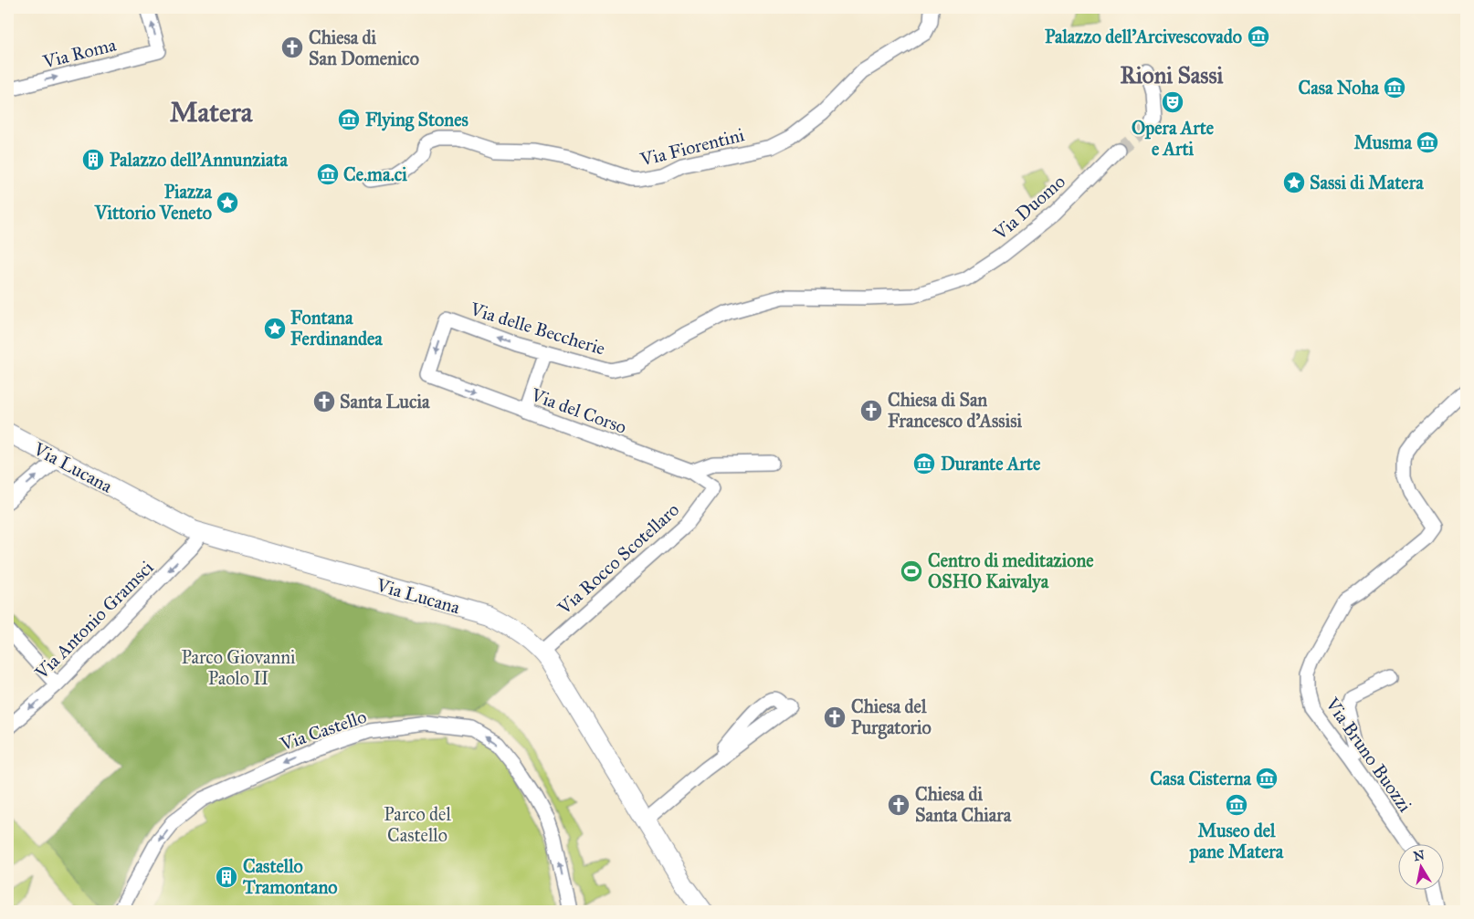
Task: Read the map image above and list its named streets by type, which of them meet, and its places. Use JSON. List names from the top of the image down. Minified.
{"streets":{"street":["Via Roma","Via Fiorentini","Via Duomo","Via delle Beccherie","Via del Corso","Via Lucana","Via Rocco Scotellaro","Via Antonio Gramsci","Via Castello","Via Bruno Buozzi"]},"crossings":[["Via Duomo","Via delle Beccherie"],["Via delle Beccherie","Via del Corso"],["Via del Corso","Via Rocco Scotellaro"],["Via Lucana","Via Rocco Scotellaro"],["Via Lucana","Via Antonio Gramsci"]],"one_way":["Via Roma","Via Antonio Gramsci"],"districts":["Rioni Sassi","Matera"],"parks":["Parco Giovanni Paolo II","Parco del Castello"],"places":{"museum":["Palazzo dell'Arcivescovado","Casa Noha","Flying Stones","Musma","Ce.ma.ci","Durante Arte","Casa Cisterna","Museo del pane Matera"],"church":["Chiesa di San Domenico","Santa Lucia","Chiesa di San Francesco d'Assisi","Chiesa del Purgatorio","Chiesa di Santa Chiara"],"theatre":["Opera Arte e Arti"],"building":["Palazzo dell'Annunziata","Castello Tramontano"],"place":["Sassi di Matera","Piazza Vittorio Veneto","Fontana Ferdinandea"],"sports":["Centro di meditazione OSHO Kaivalya"]},"north":"top"}
